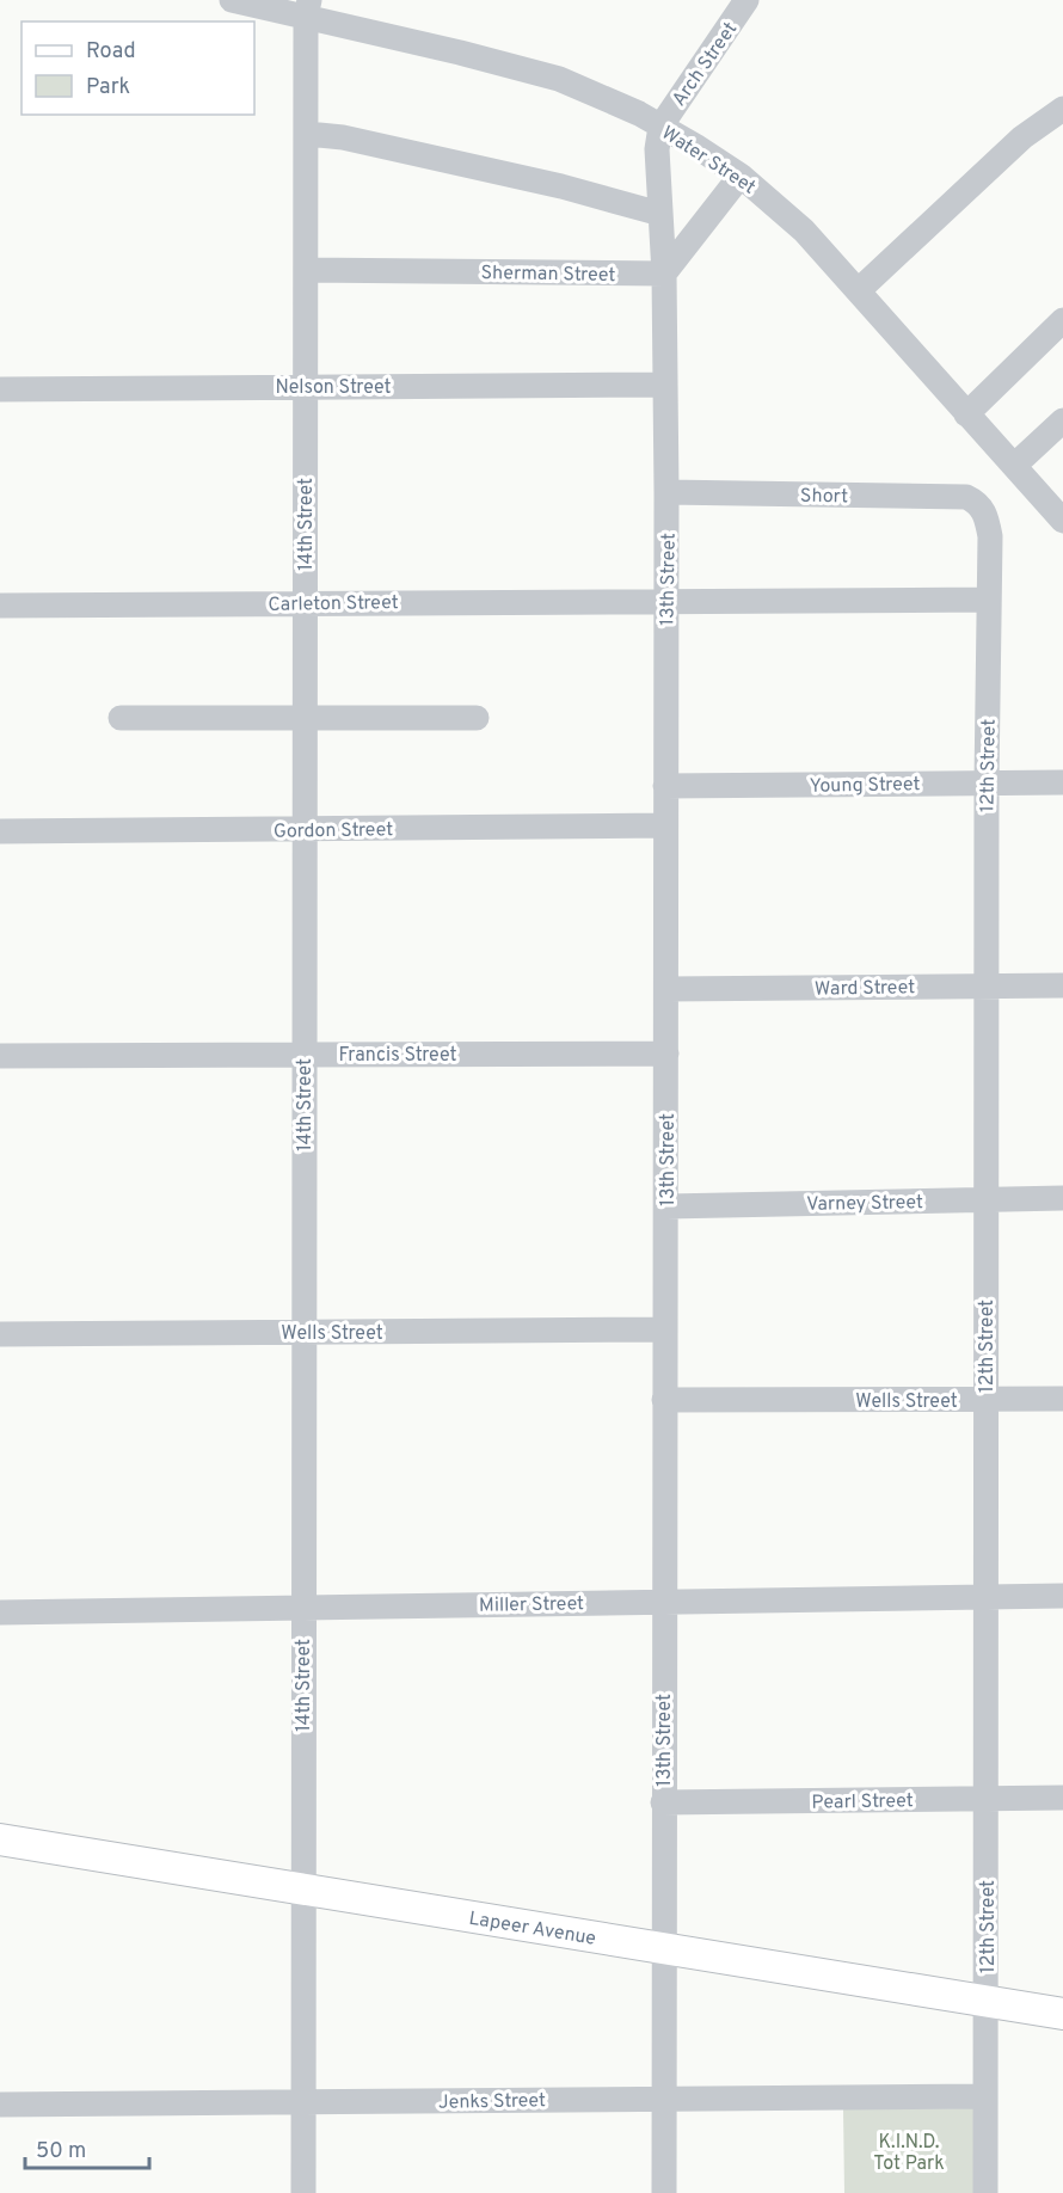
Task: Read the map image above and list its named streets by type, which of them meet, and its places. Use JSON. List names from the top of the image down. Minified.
{"streets":{"main road":["Lapeer Avenue"],"street":["Arch Street","Water Street","Sherman Street","Nelson Street","Short","14th Street","13th Street","Carleton Street","12th Street","Young Street","Gordon Street","Ward Street","Francis Street","Varney Street","Wells Street","Miller Street","Pearl Street","Jenks Street"]},"crossings":[["Arch Street","Water Street"],["Arch Street","13th Street"],["Water Street","14th Street"],["Water Street","13th Street"],["Sherman Street","14th Street"],["Sherman Street","13th Street"],["Nelson Street","14th Street"],["Nelson Street","13th Street"],["Short","13th Street"],["Short","12th Street"],["14th Street","Carleton Street"],["14th Street","Gordon Street"],["14th Street","Francis Street"],["14th Street","Wells Street"],["14th Street","Miller Street"],["14th Street","Lapeer Avenue"],["14th Street","Jenks Street"],["13th Street","Carleton Street"],["13th Street","Young Street"],["13th Street","Gordon Street"],["13th Street","Ward Street"],["13th Street","Francis Street"],["13th Street","Varney Street"],["13th Street","Wells Street"],["13th Street","Miller Street"],["13th Street","Pearl Street"],["13th Street","Lapeer Avenue"],["13th Street","Jenks Street"],["Carleton Street","12th Street"],["12th Street","Young Street"],["12th Street","Ward Street"],["12th Street","Varney Street"],["12th Street","Wells Street"],["12th Street","Miller Street"],["12th Street","Pearl Street"],["12th Street","Lapeer Avenue"],["12th Street","Jenks Street"]],"parks":["K.I.N.D. Tot Park"],"legend":["Road","Park"],"scale_bar":"50 m"}
